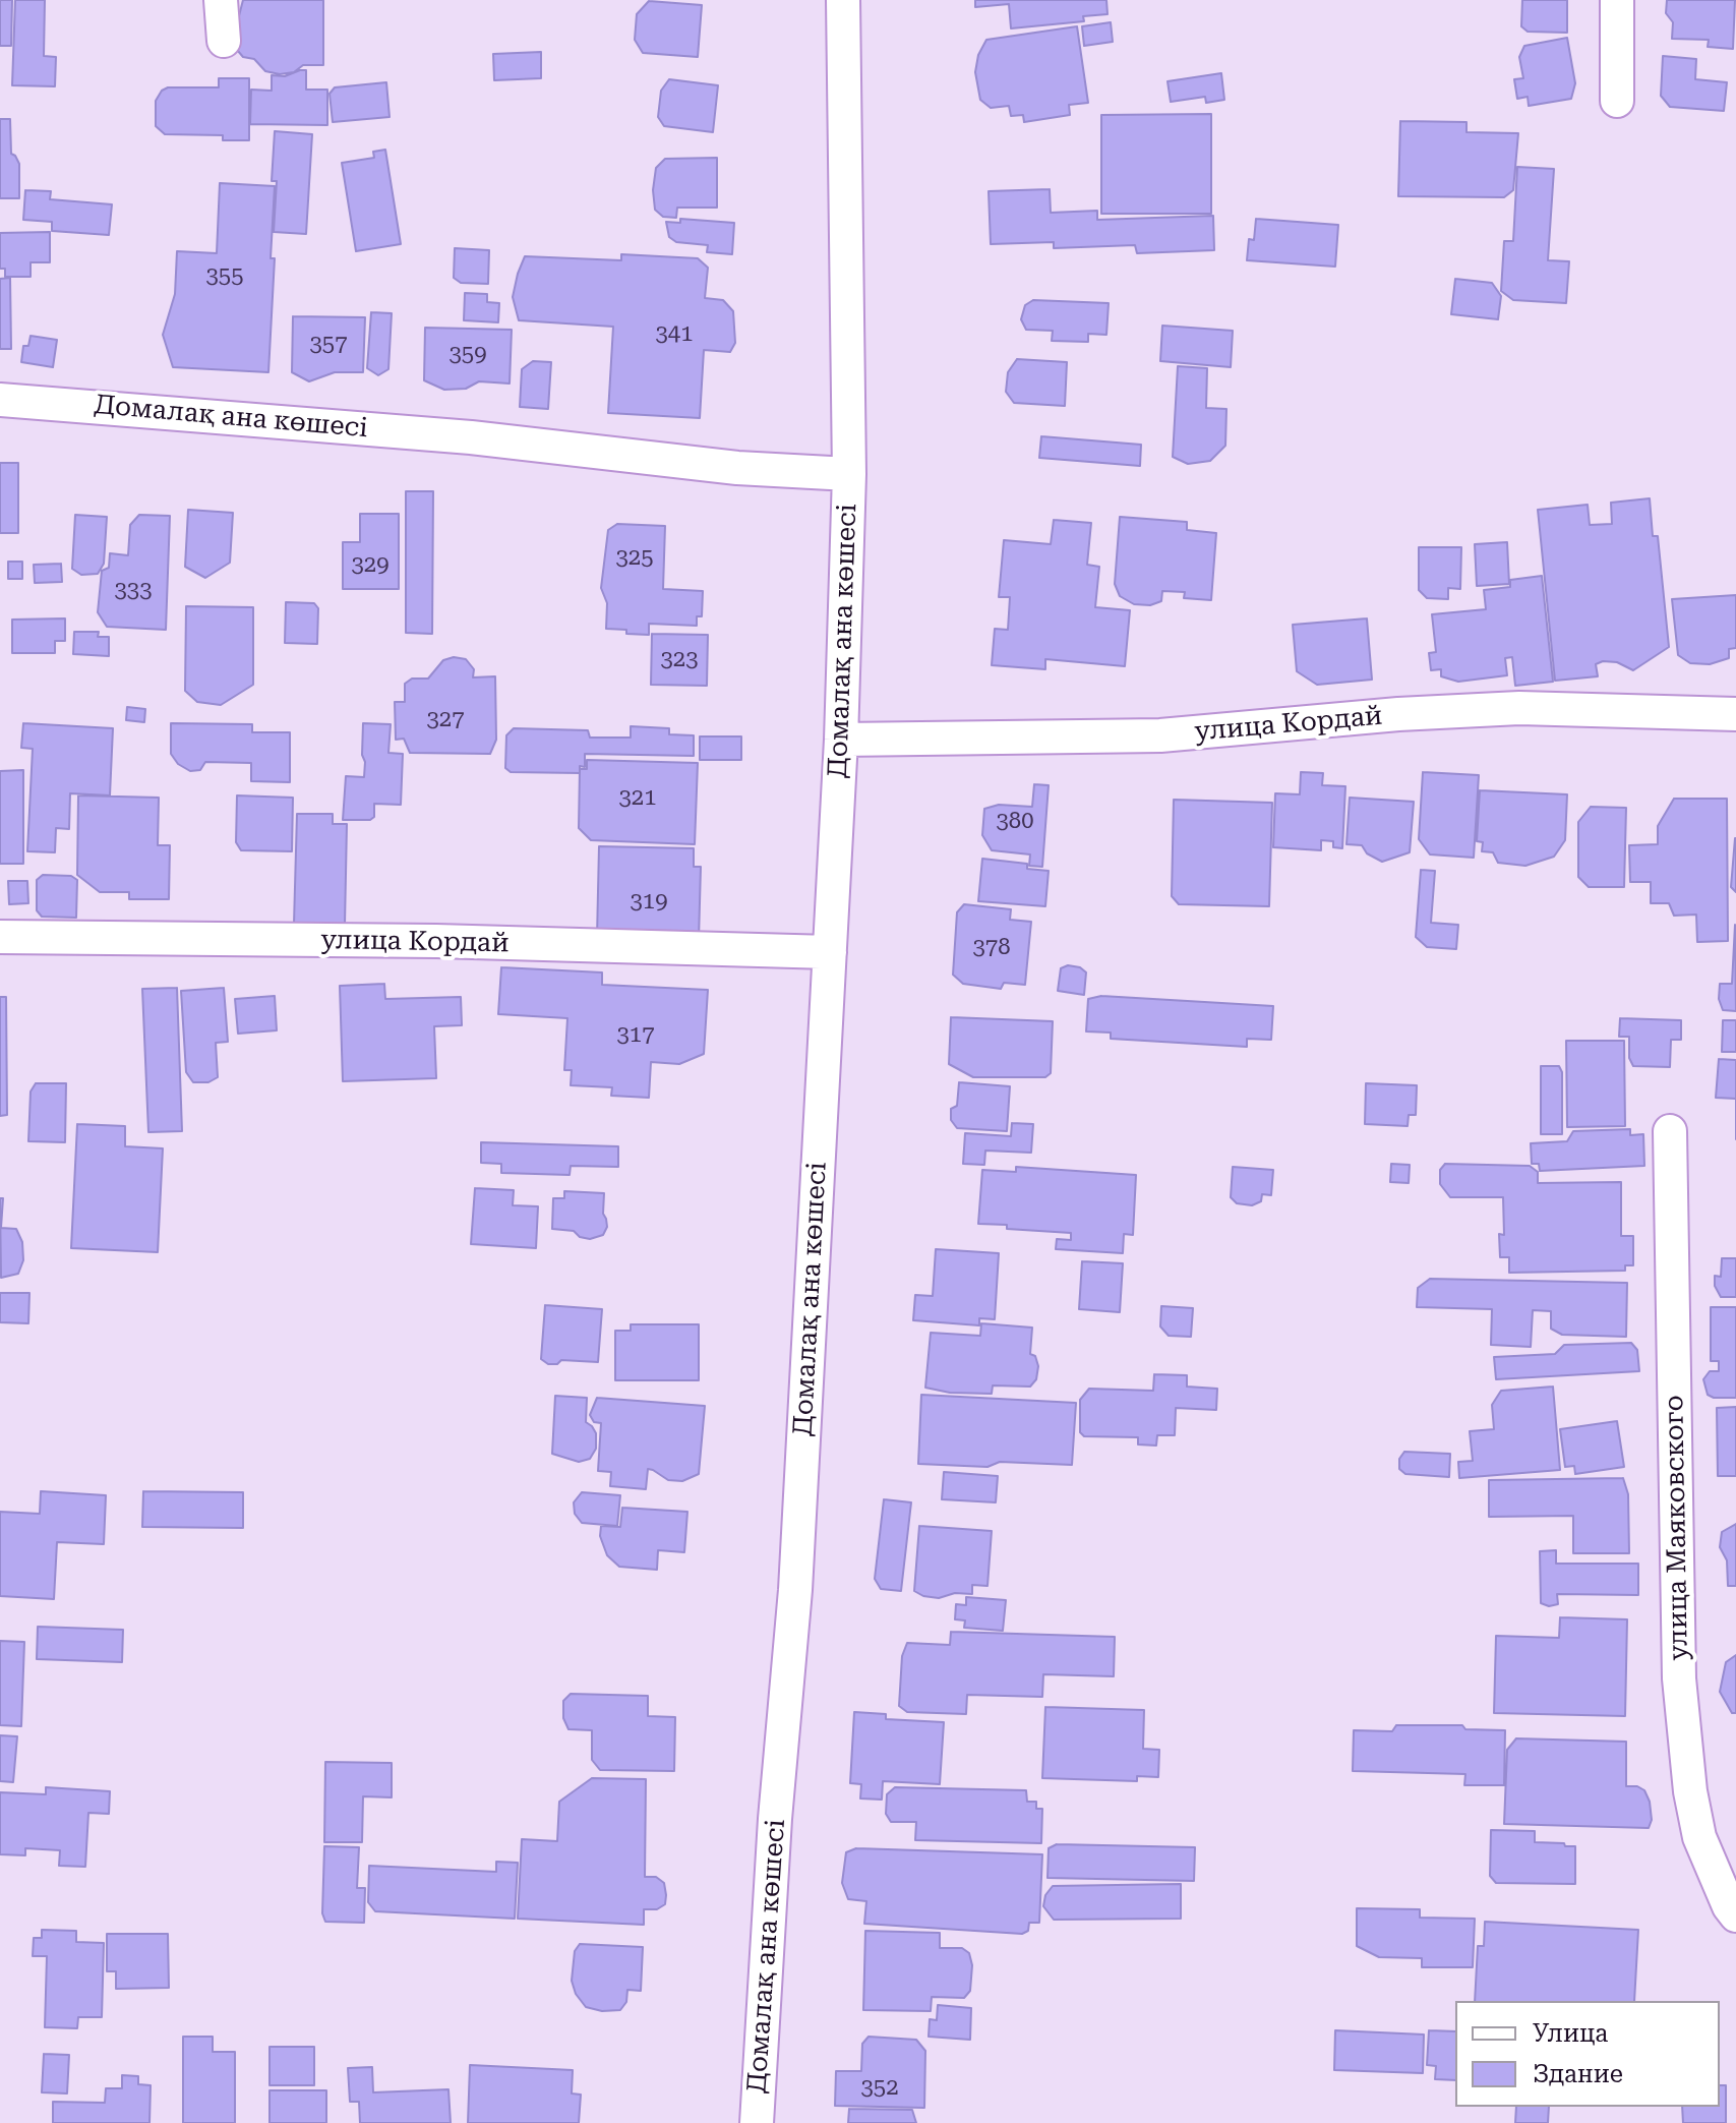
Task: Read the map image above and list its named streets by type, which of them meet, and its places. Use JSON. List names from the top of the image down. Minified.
{"streets":{"street":["Домалақ ана көшесі","улица Кордай","улица Маяковского"]},"crossings":[["Домалақ ана көшесі","улица Кордай"]],"house_numbers":["355","341","357","359","325","329","333","323","327","321","380","319","378","317","352"],"legend":["Улица","Здание"]}
